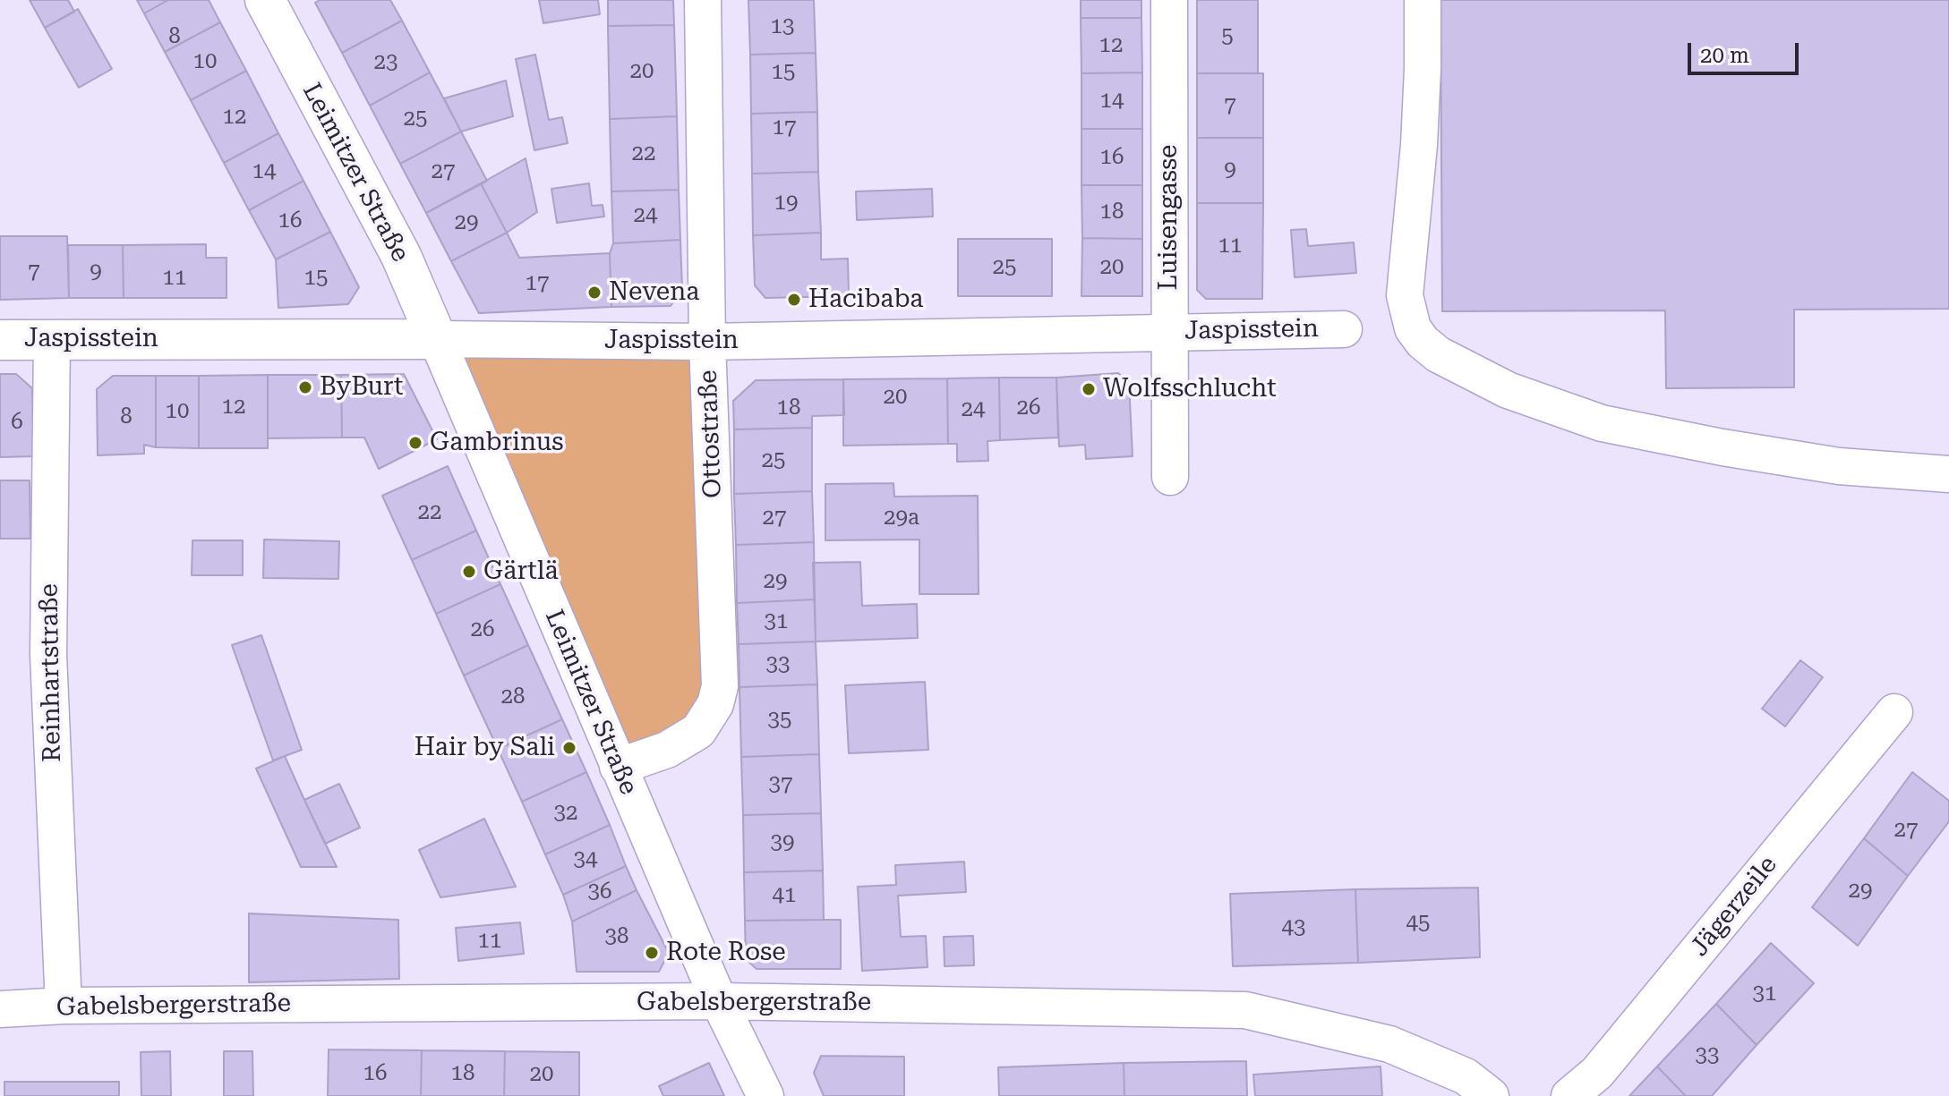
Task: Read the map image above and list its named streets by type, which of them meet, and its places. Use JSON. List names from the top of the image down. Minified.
{"streets":{"main road":["Leimitzer Straße","Jaspisstein"],"street":["Luisengasse","Ottostraße","Reinhartstraße","Jägerzeile","Gabelsbergerstraße"]},"crossings":[["Leimitzer Straße","Jaspisstein"],["Leimitzer Straße","Ottostraße"],["Leimitzer Straße","Gabelsbergerstraße"],["Luisengasse","Jaspisstein"],["Jaspisstein","Ottostraße"],["Jaspisstein","Reinhartstraße"],["Reinhartstraße","Gabelsbergerstraße"]],"places":["Nevena","Hacibaba","ByBurt","Wolfsschlucht","Gambrinus","Gärtlä","Hair by Sali","Rote Rose"],"house_numbers":["13","8","5","12","10","23","20","15","14","7","12","25","17","22","16","9","14","27","19","18","24","16","29","11","25","20","7","9","11","15","17","20","12","18","26","24","10","8","6","25","22","27","29a","29","31","26","33","28","35","37","32","27","39","34","29","36","41","45","43","38","11","31","33","16","18","20"],"scale_bar":"20 m"}
